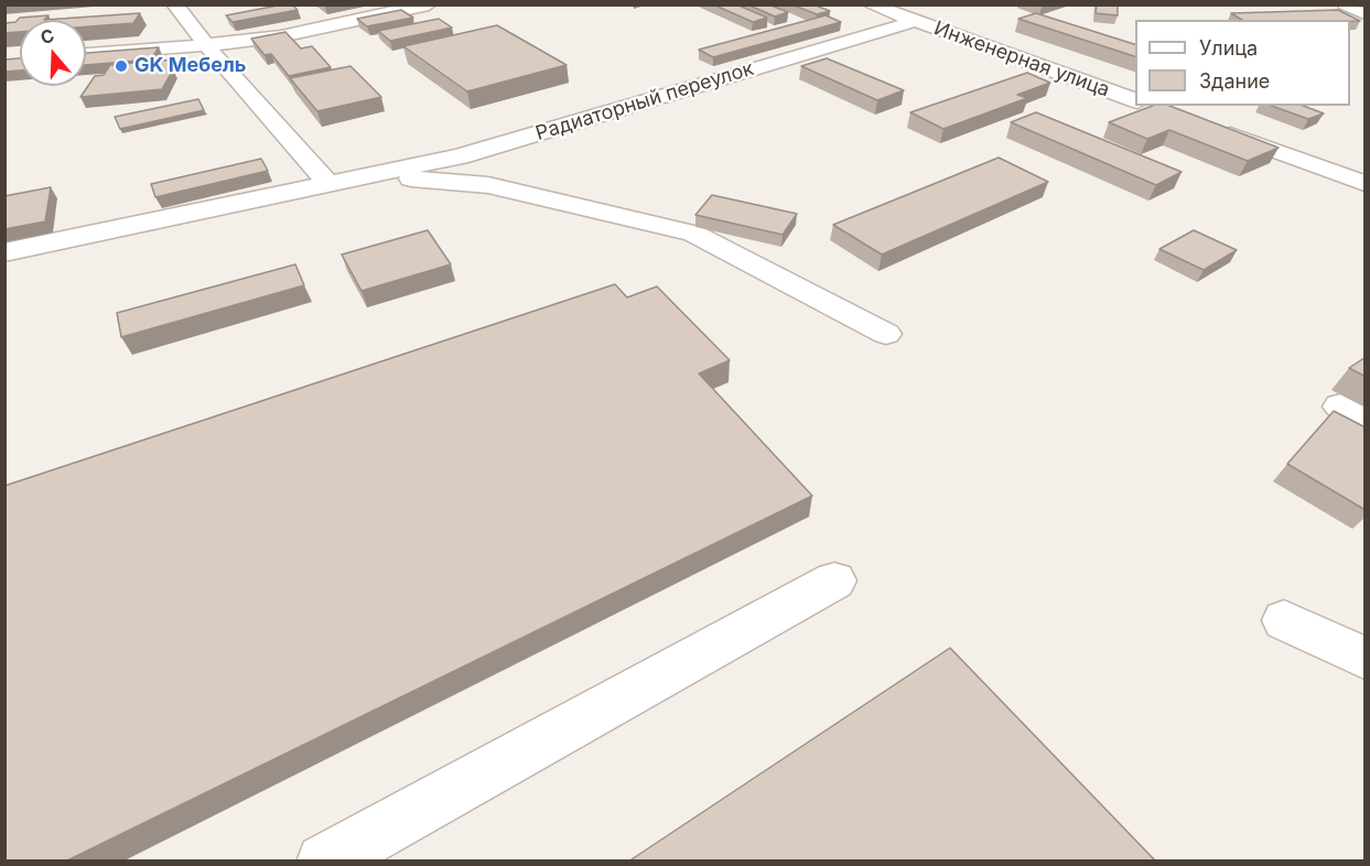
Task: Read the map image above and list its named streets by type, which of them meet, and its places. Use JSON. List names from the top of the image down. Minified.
{"streets":{"street":["Инженерная улица","Радиаторный переулок"]},"crossings":[["Инженерная улица","Радиаторный переулок"]],"places":["GK Мебель"],"legend":["Улица","Здание"],"north":"top"}
